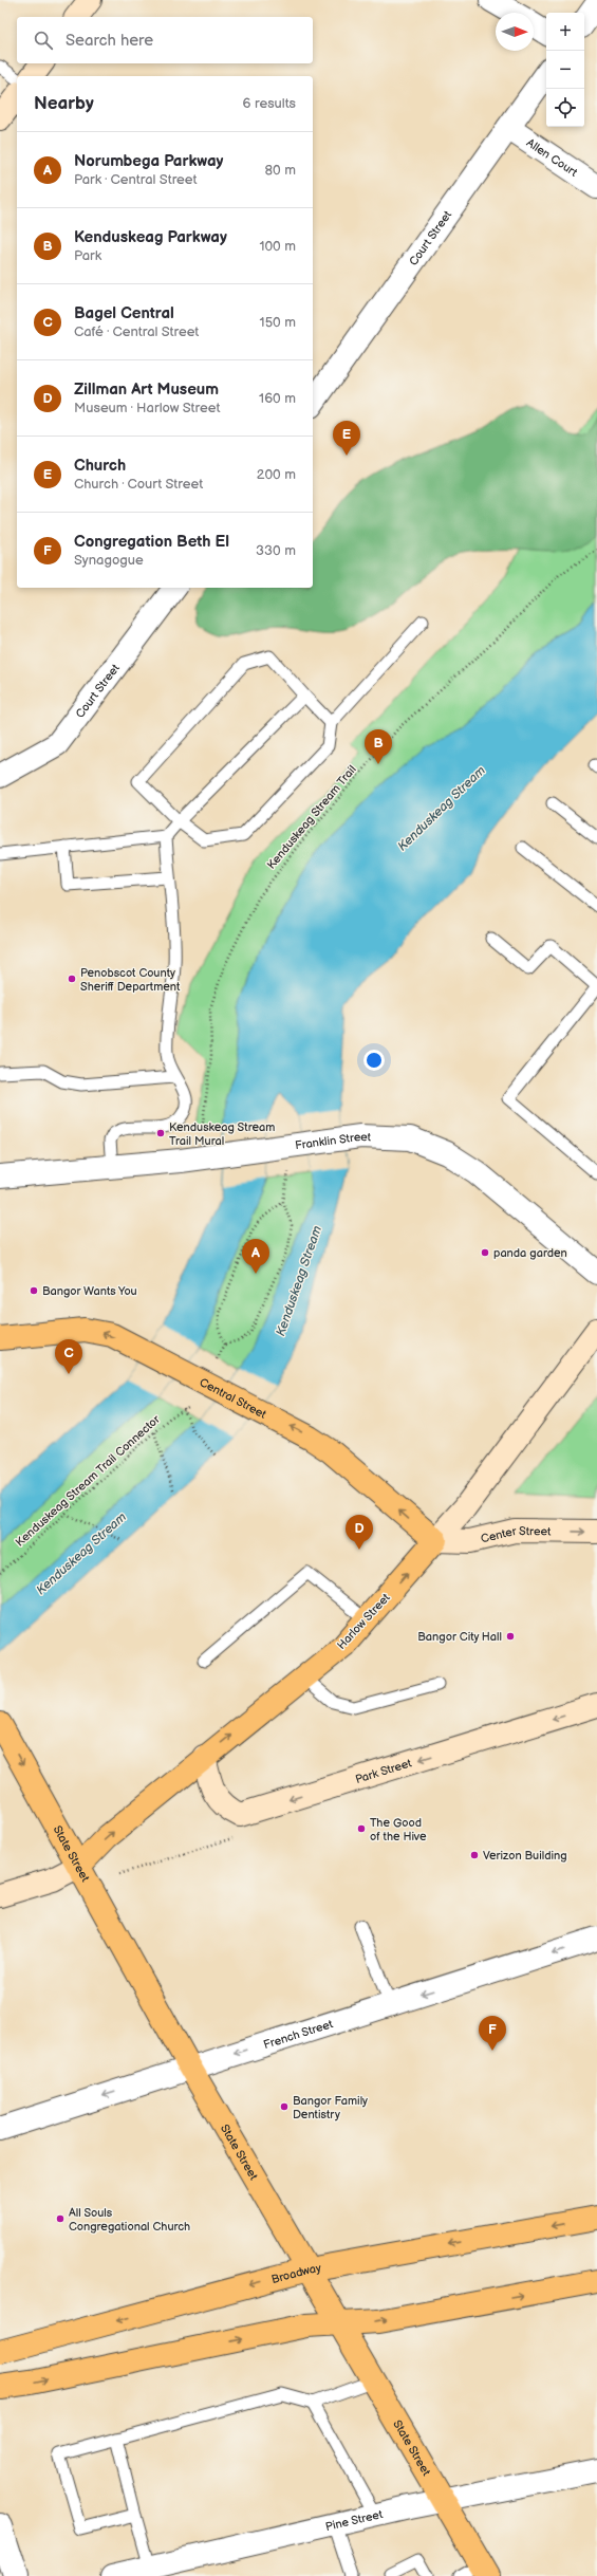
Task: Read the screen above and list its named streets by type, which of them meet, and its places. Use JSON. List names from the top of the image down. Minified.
{"streets":{"main road":["Central Street","Harlow Street","State Street","Broadway"],"street":["Allen Court","Court Street","Franklin Street","Center Street","Park Street","French Street","Pine Street"],"path":["Kenduskeag Stream Trail","Kenduskeag Stream Trail Connector"]},"crossings":[["Allen Court","Court Street"],["Central Street","Center Street"],["Central Street","Harlow Street"],["Center Street","Harlow Street"],["Harlow Street","Park Street"],["Harlow Street","State Street"],["State Street","French Street"],["State Street","Broadway"],["State Street","Pine Street"]],"one_way":["Central Street","Center Street","Harlow Street","Park Street","French Street"],"water":["Kenduskeag Stream"],"places":["Penobscot County Sheriff Department","Kenduskeag Stream Trail Mural","panda garden","Bangor Wants You","Bangor City Hall","The Good of the Hive","Verizon Building","Bangor Family Dentistry","All Souls Congregational Church"],"north":"right","page":{"map_buttons":["+","−"],"search":"Search here","heading":["Nearby","6 results"],"list":[{"mark":"A","name":"Norumbega Parkway","note":"Park · Central Street","value":"80 m"},{"mark":"B","name":"Kenduskeag Parkway","note":"Park","value":"100 m"},{"mark":"C","name":"Bagel Central","note":"Café · Central Street","value":"150 m"},{"mark":"D","name":"Zillman Art Museum","note":"Museum · Harlow Street","value":"160 m"},{"mark":"E","name":"Church","note":"Church · Court Street","value":"200 m"},{"mark":"F","name":"Congregation Beth El","note":"Synagogue","value":"330 m"}],"pins":["E","B","A","C","D","F"]}}
